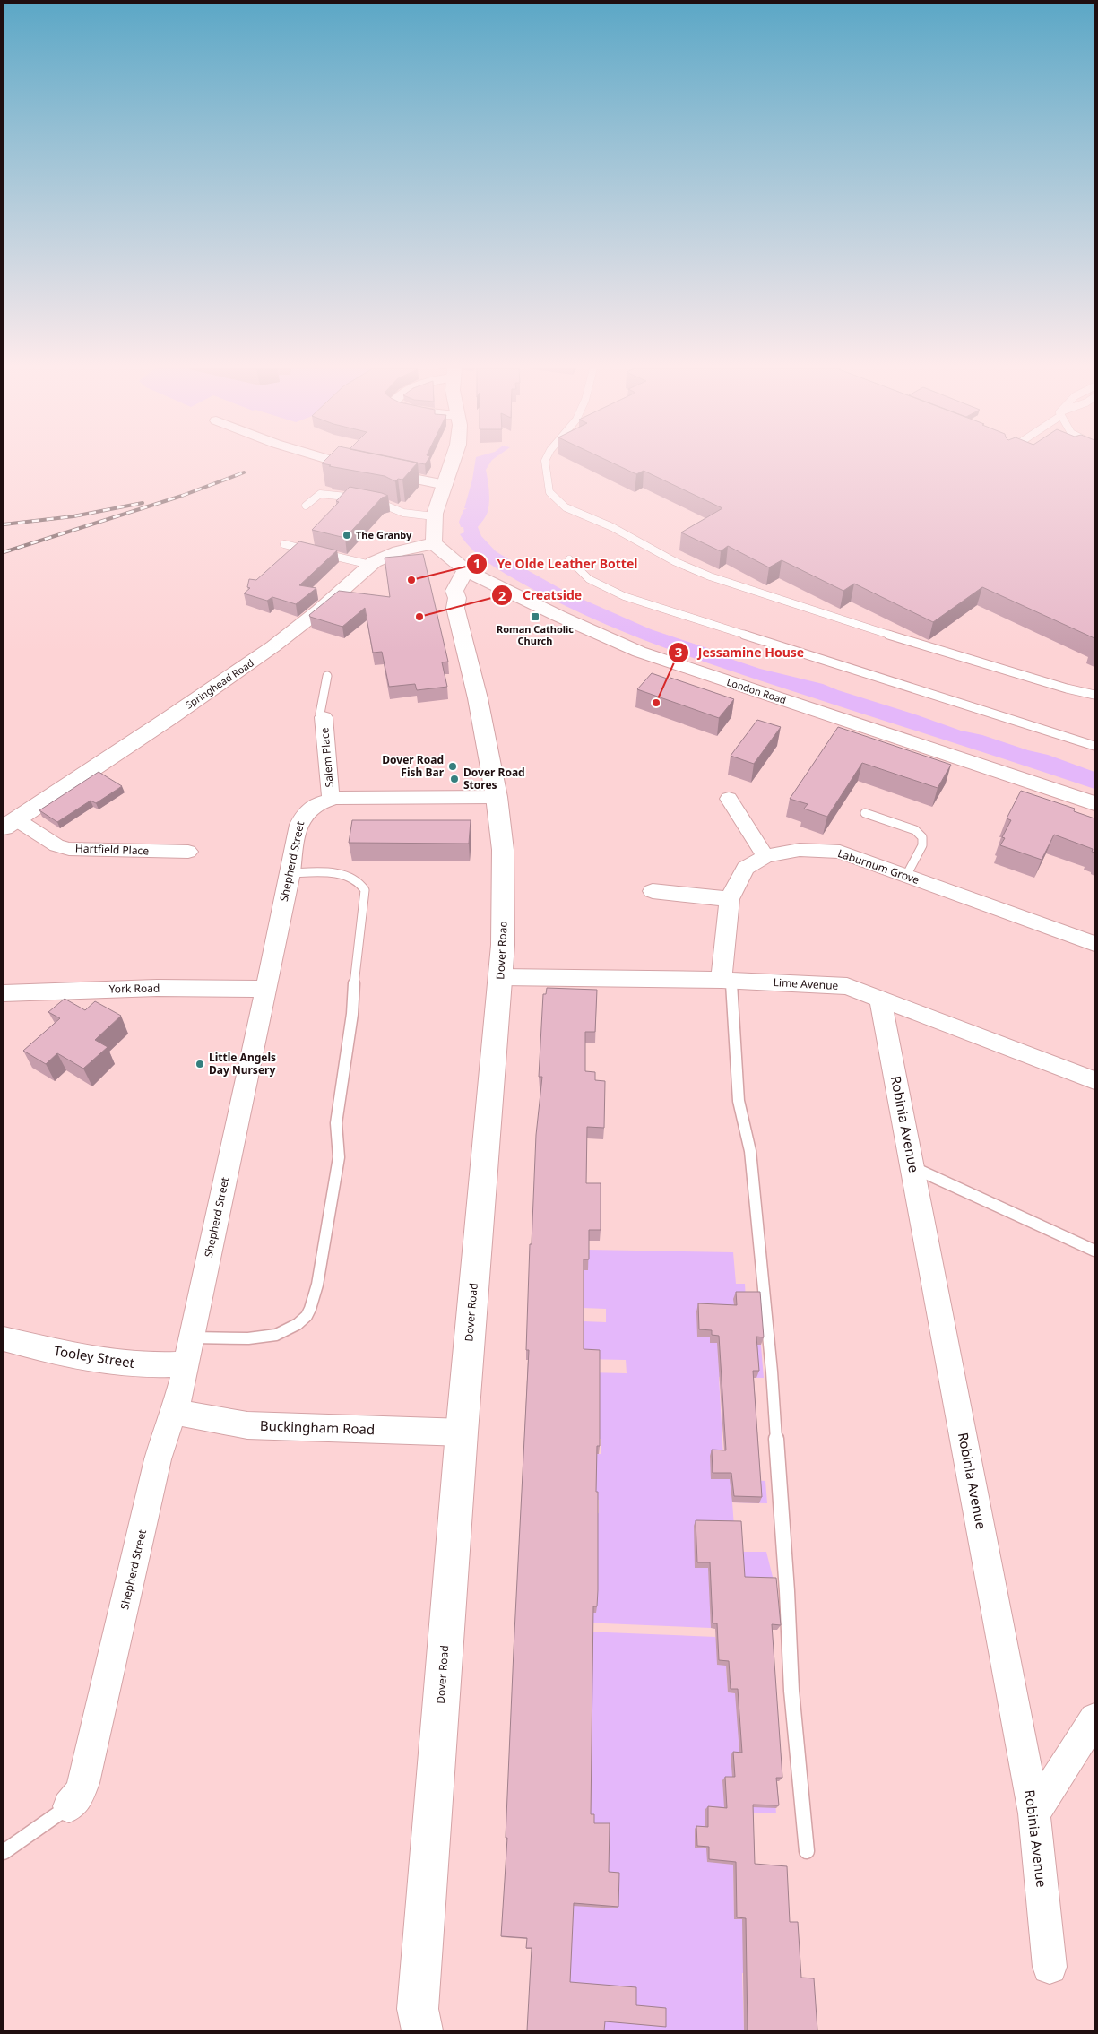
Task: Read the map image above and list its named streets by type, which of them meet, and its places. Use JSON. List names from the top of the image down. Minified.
{"streets":{"street":["Springhead Road","London Road","Salem Place","Hartfield Place","Shepherd Street","Laburnum Grove","Dover Road","Lime Avenue","York Road","Robinia Avenue","Tooley Street","Buckingham Road"]},"crossings":[["Springhead Road","London Road"],["Springhead Road","Hartfield Place"],["London Road","Dover Road"],["Salem Place","Shepherd Street"],["Shepherd Street","Dover Road"],["Shepherd Street","York Road"],["Shepherd Street","Tooley Street"],["Shepherd Street","Buckingham Road"],["Laburnum Grove","Lime Avenue"],["Dover Road","Lime Avenue"],["Dover Road","Buckingham Road"],["Lime Avenue","Robinia Avenue"]],"places":{"other":["The Granby","Ye Olde Leather Bottel","Creatside","Jessamine House","Dover Road Fish Bar","Dover Road Stores","Little Angels Day Nursery"],"transit":["Roman Catholic Church"]}}
